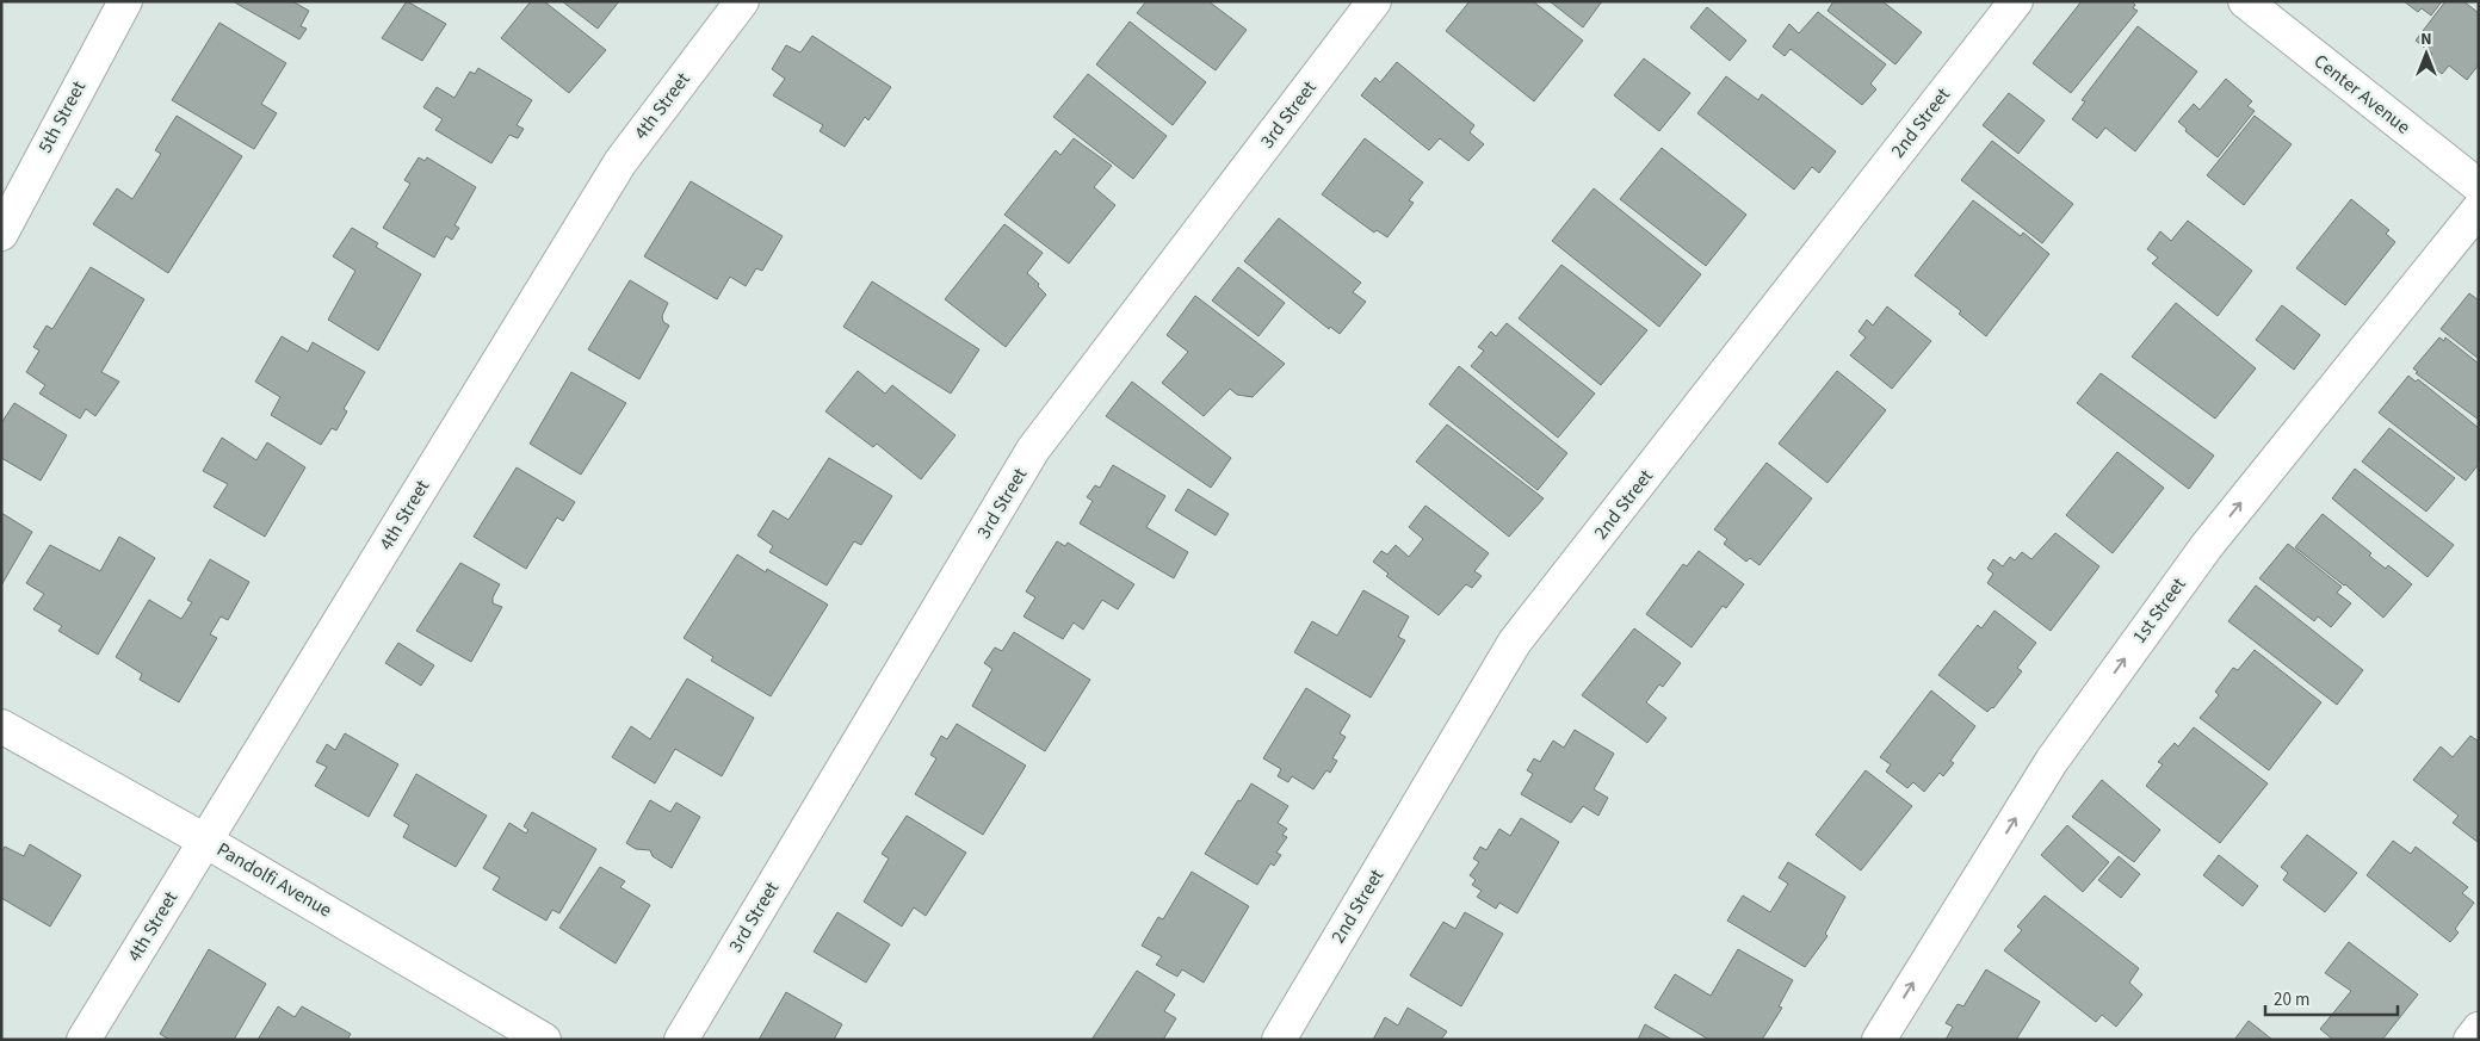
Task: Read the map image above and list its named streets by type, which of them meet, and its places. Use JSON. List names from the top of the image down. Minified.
{"streets":{"street":["Center Avenue","4th Street","3rd Street","5th Street","2nd Street","1st Street","Pandolfi Avenue"]},"crossings":[["4th Street","Pandolfi Avenue"]],"one_way":["1st Street"],"scale_bar":"20 m","north":"top"}
